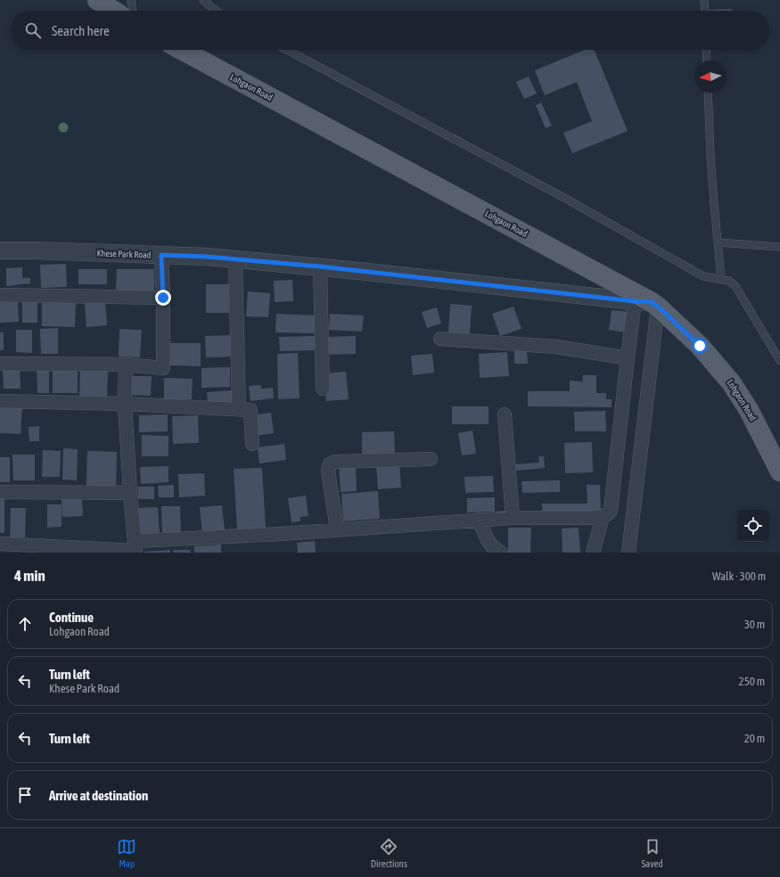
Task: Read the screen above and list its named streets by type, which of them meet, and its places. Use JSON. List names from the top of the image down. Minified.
{"streets":{"main road":["Lohgaon Road"],"street":["Khese Park Road"]},"crossings":[["Lohgaon Road","Khese Park Road"]],"north":"left","page":{"search":"Search here","heading":["4 min","Walk · 300 m"],"list":[["Continue","Lohgaon Road","30 m"],["Turn left","Khese Park Road","250 m"],["Turn left","20 m"],"Arrive at destination"],"nav":["Map","Directions","Saved"]}}
